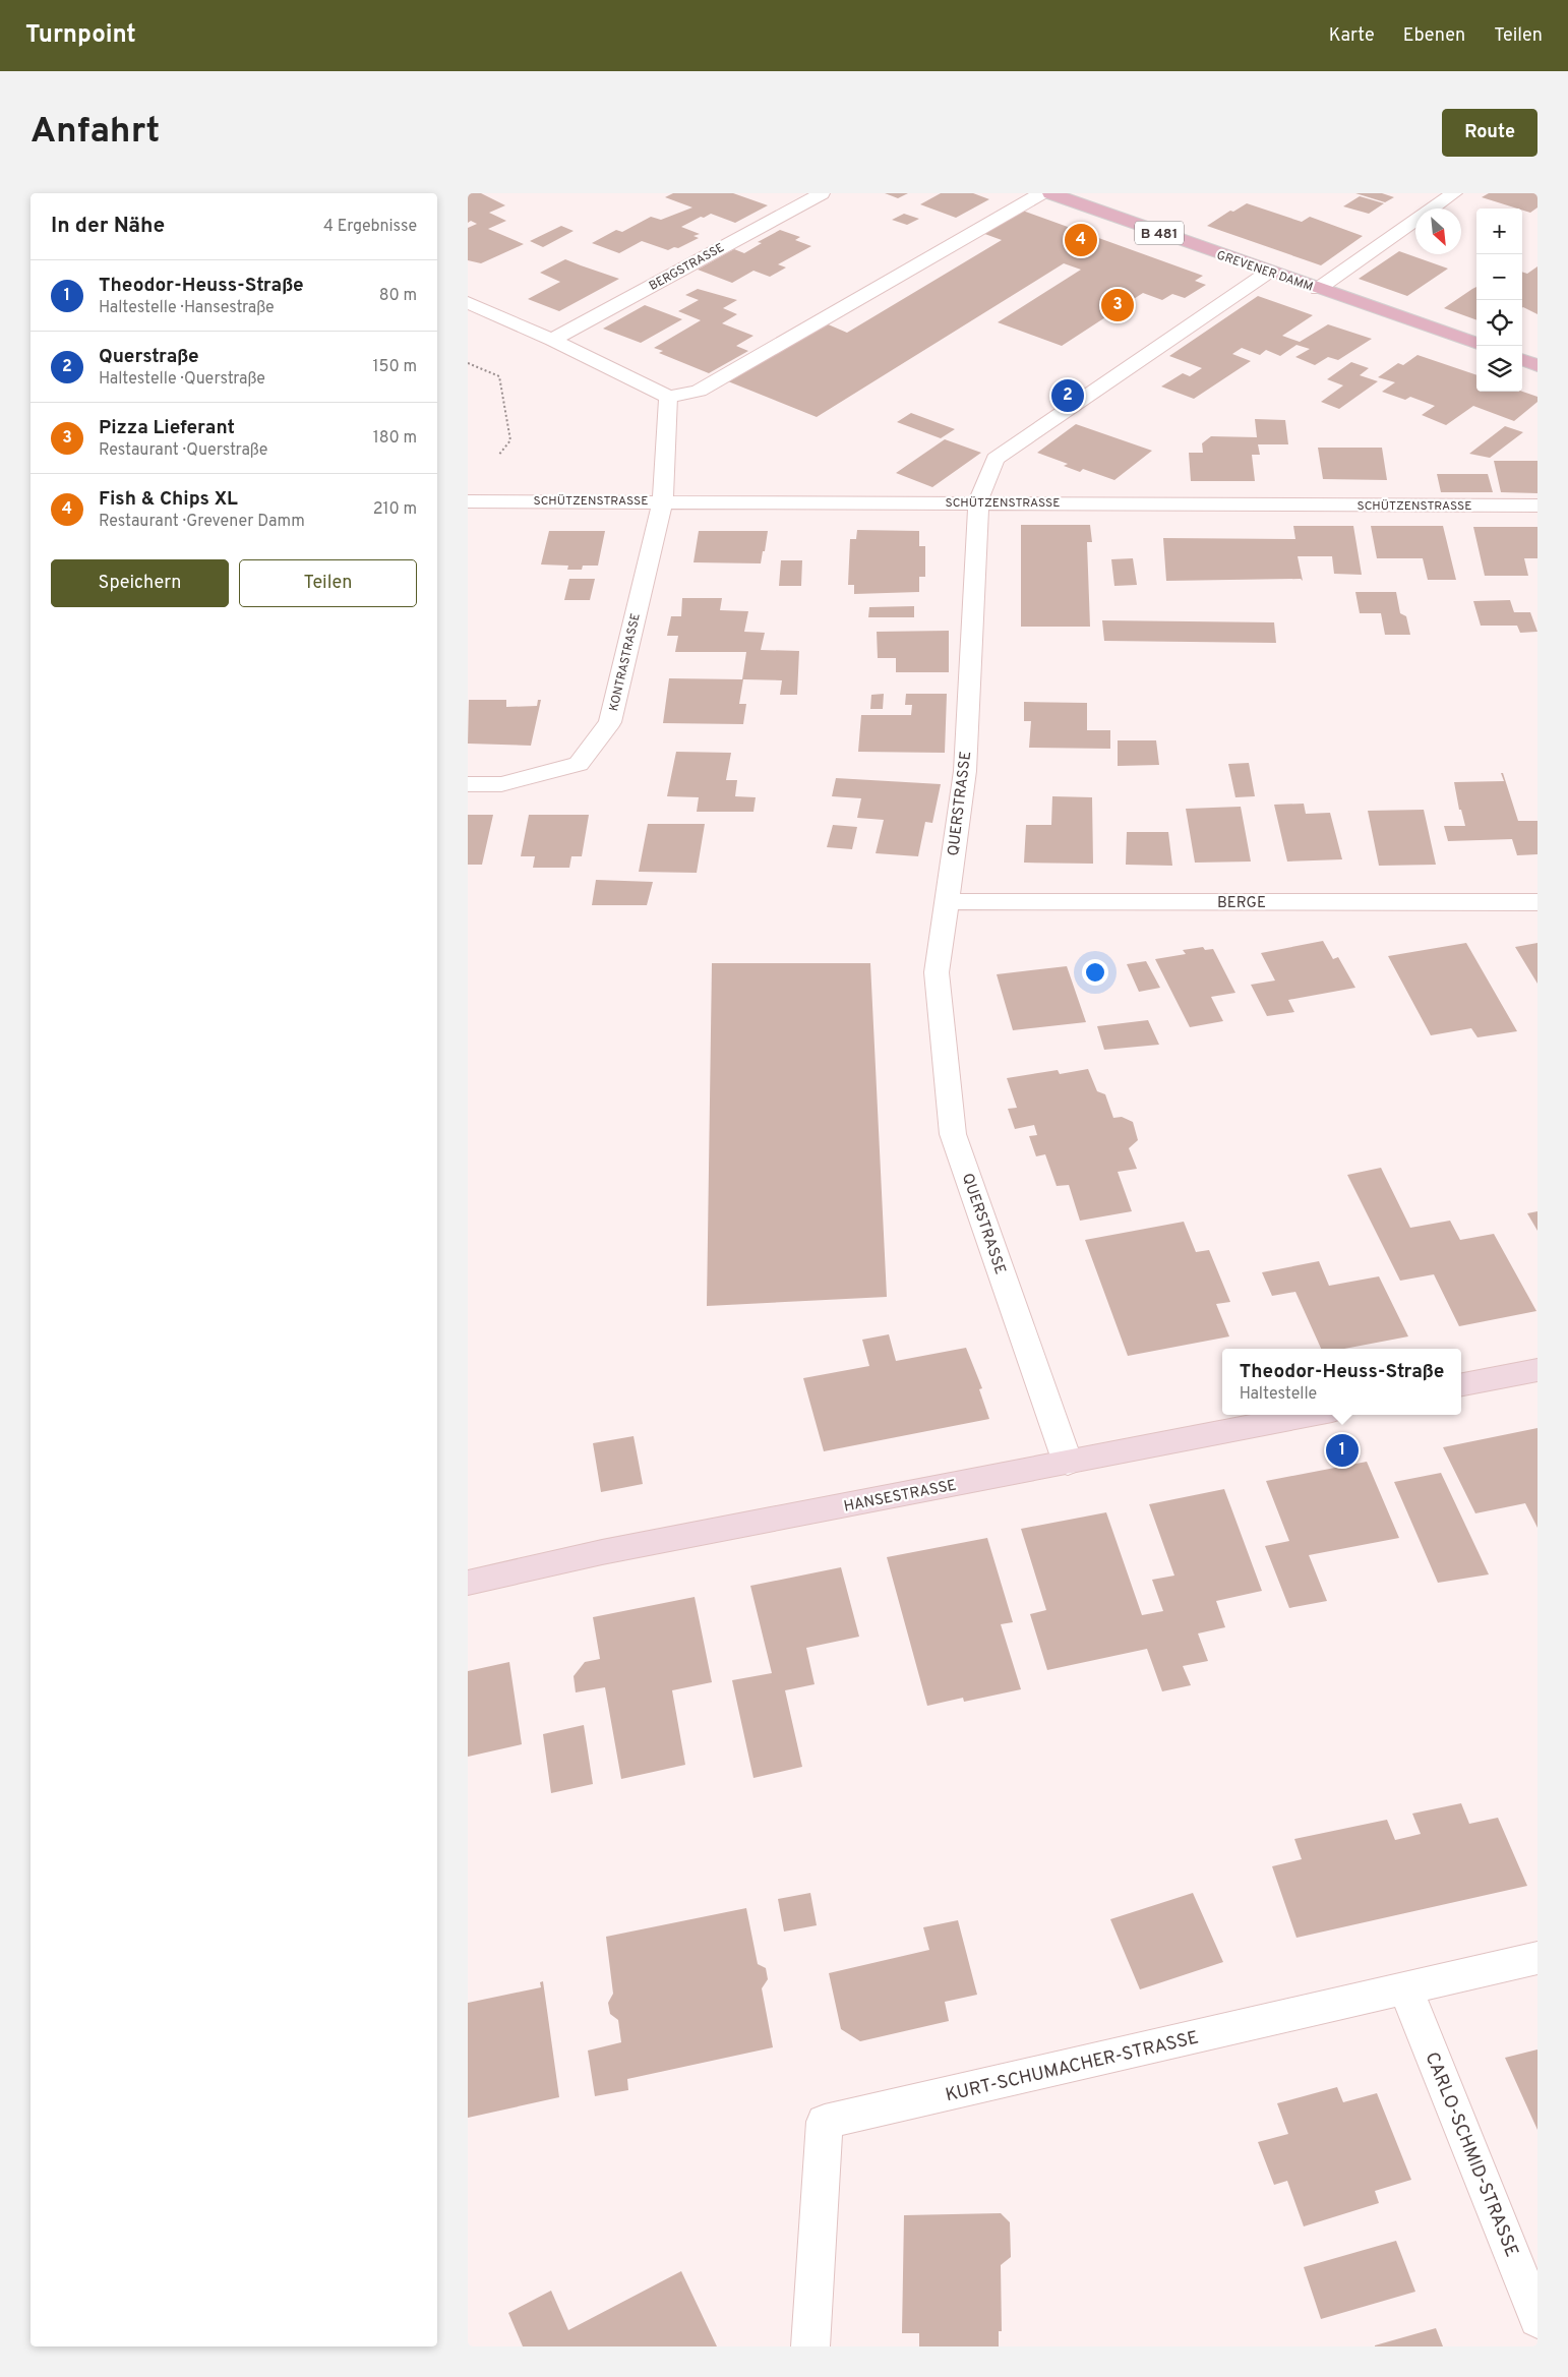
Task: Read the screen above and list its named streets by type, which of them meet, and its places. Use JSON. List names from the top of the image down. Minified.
{"streets":{"main road":["B 481","GREVENER DAMM"],"street":["BERGSTRASSE","SCHÜTZENSTRASSE","KONTRASTRASSE","QUERSTRASSE","BERGE","HANSESTRASSE","KURT-SCHUMACHER-STRASSE","CARLO-SCHMID-STRASSE"]},"crossings":[["GREVENER DAMM","QUERSTRASSE"],["SCHÜTZENSTRASSE","KONTRASTRASSE"],["SCHÜTZENSTRASSE","QUERSTRASSE"],["QUERSTRASSE","BERGE"],["QUERSTRASSE","HANSESTRASSE"],["KURT-SCHUMACHER-STRASSE","CARLO-SCHMID-STRASSE"]],"north":"bottom right","page":{"header":"Turnpoint","nav":["Karte","Ebenen","Teilen"],"buttons":["Route",["Speichern","Teilen"]],"title":"Anfahrt","heading":["In der Nähe","4 Ergebnisse"],"map_buttons":["+","−"],"pins":["4","3","2","1"],"list":[{"mark":"1","name":"Theodor-Heuss-Straße","note":"Haltestelle · Hansestraße","value":"80 m"},{"mark":"2","name":"Querstraße","note":"Haltestelle · Querstraße","value":"150 m"},{"mark":"3","name":"Pizza Lieferant","note":"Restaurant · Querstraße","value":"180 m"},{"mark":"4","name":"Fish & Chips XL","note":"Restaurant · Grevener Damm","value":"210 m"}],"popup":["Theodor-Heuss-Straße","Haltestelle"]}}
